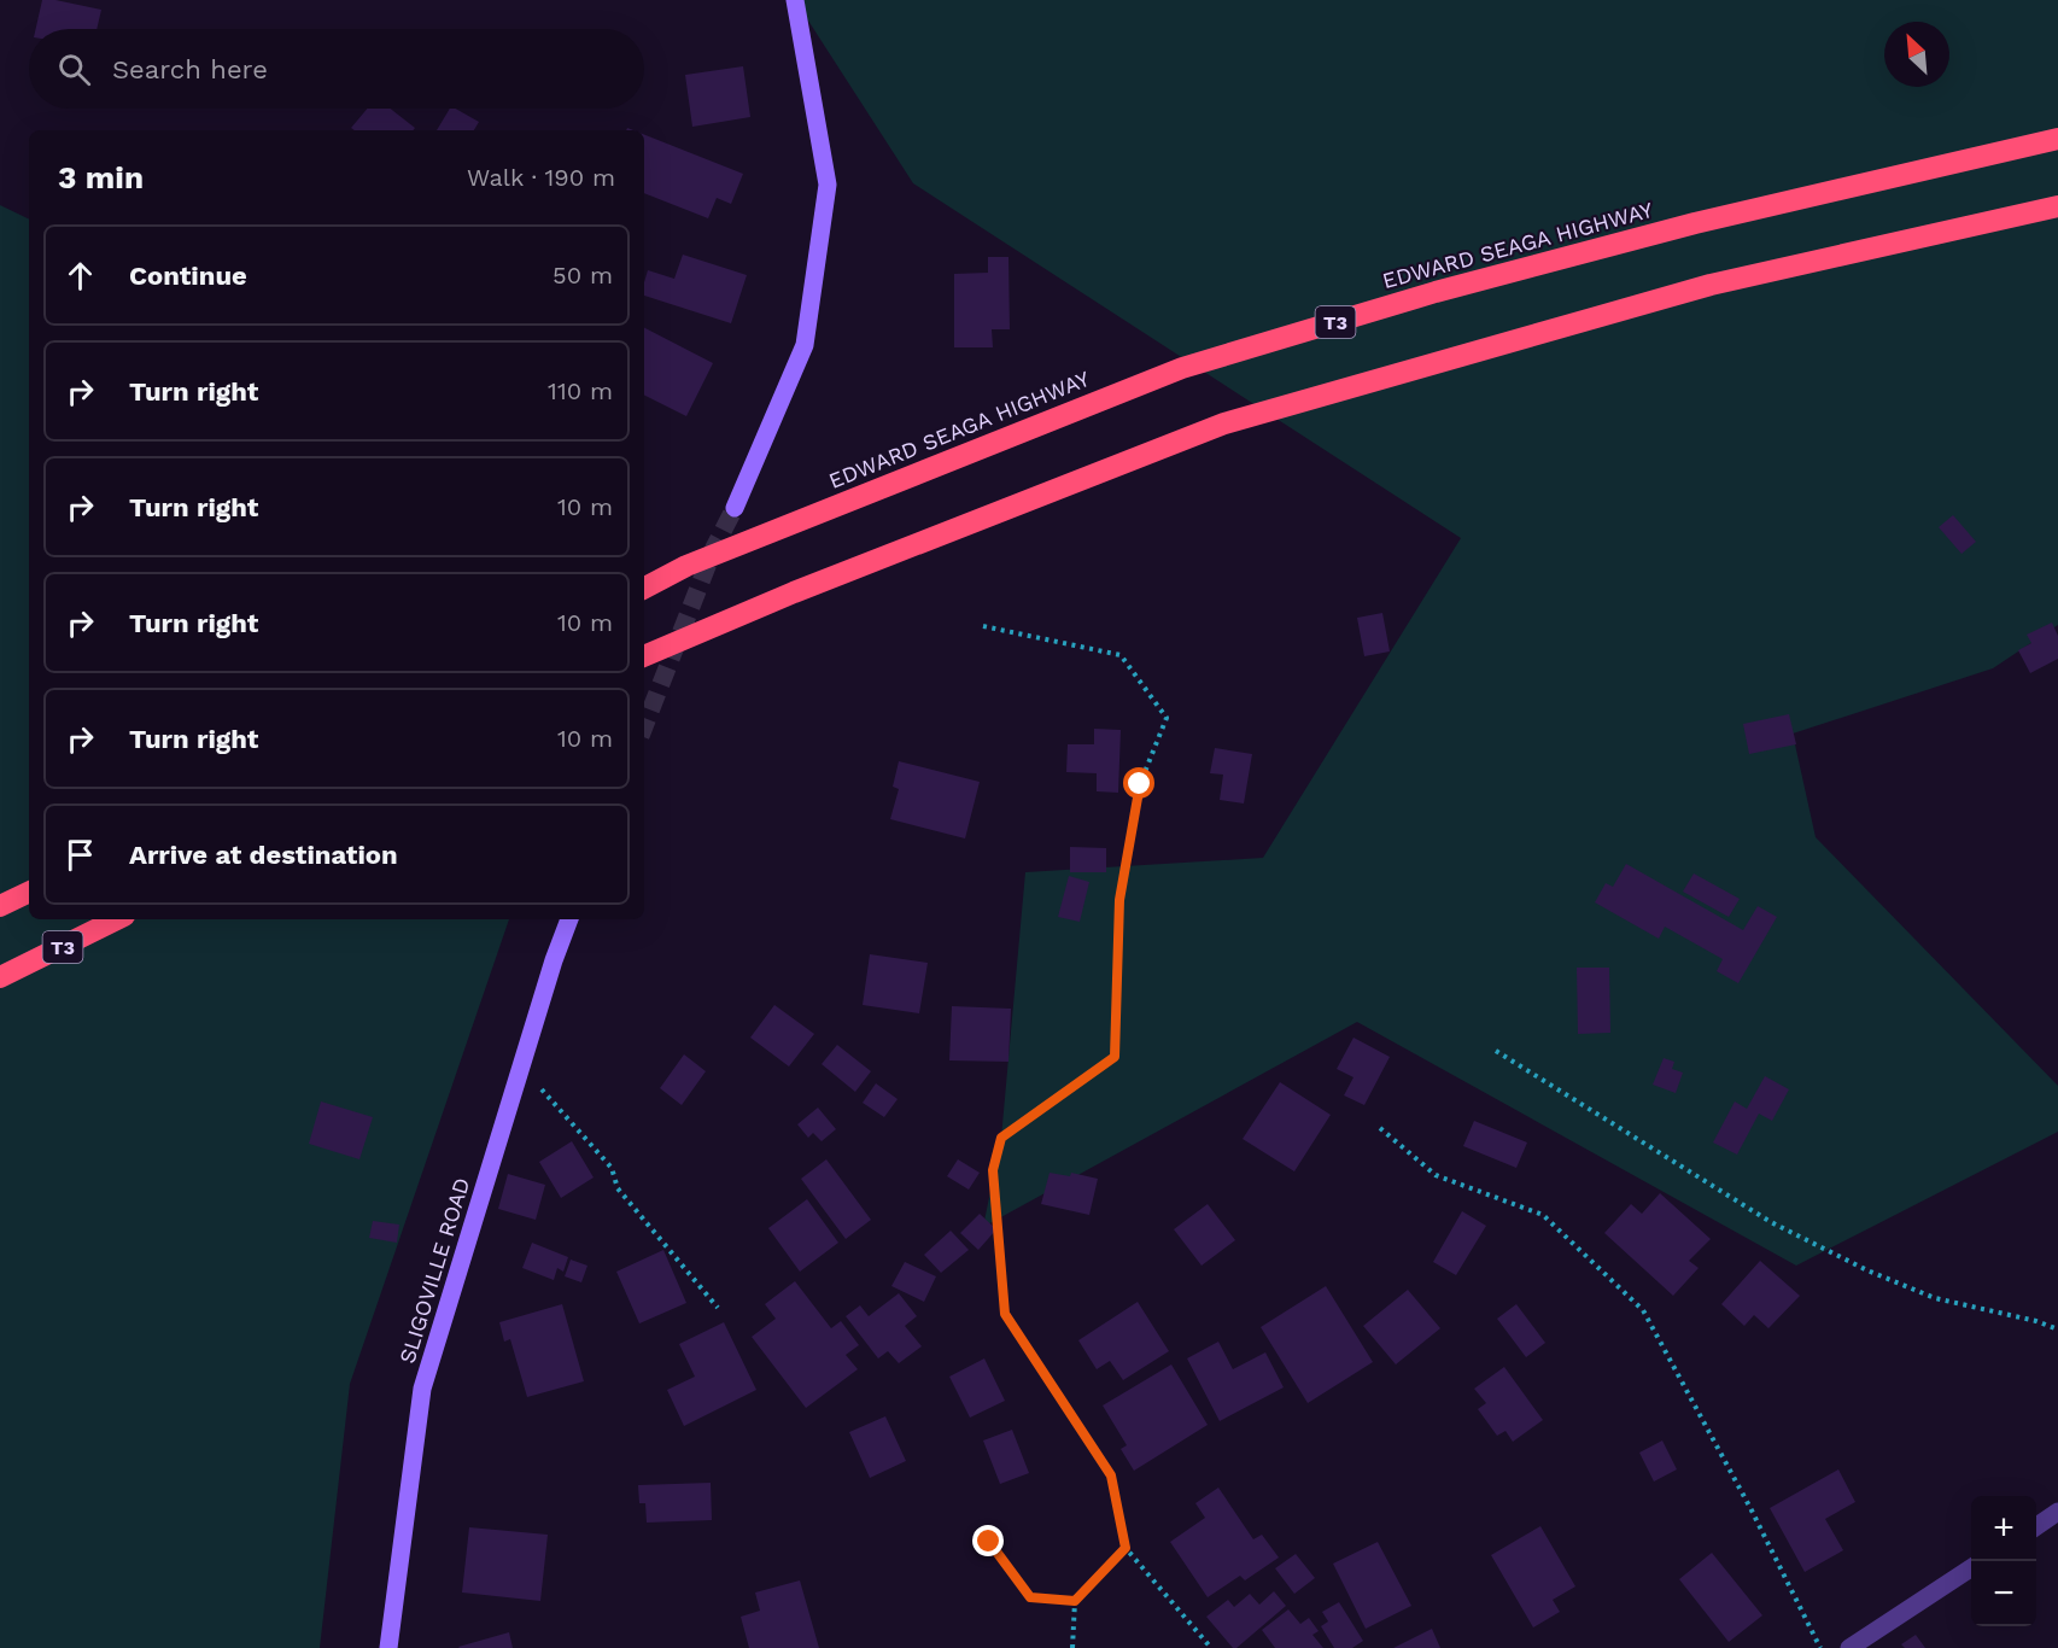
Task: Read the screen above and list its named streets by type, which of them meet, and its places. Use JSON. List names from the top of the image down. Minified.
{"streets":{"highway":["EDWARD SEAGA HIGHWAY","T3"],"street":["SLIGOVILLE ROAD"]},"north":"top left","page":{"search":"Search here","heading":["3 min","Walk · 190 m"],"list":[["Continue","50 m"],["Turn right","110 m"],["Turn right","10 m"],["Turn right","10 m"],["Turn right","10 m"],"Arrive at destination"],"map_buttons":["+","−"]}}
